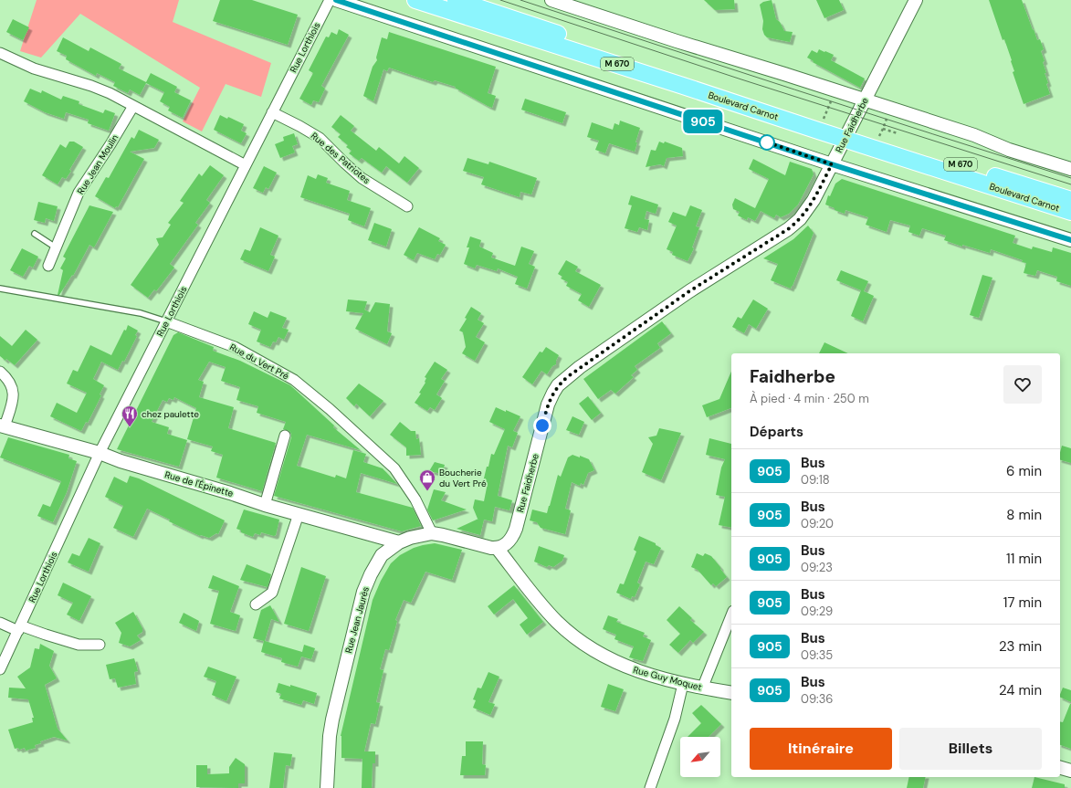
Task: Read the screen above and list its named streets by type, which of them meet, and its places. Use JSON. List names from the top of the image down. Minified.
{"streets":{"main road":["M 670","Boulevard Carnot"],"street":["Rue Lorthiois","Rue Faidherbe","Rue des Patriotes","Rue Jean Moulin","Rue du Vert Pré","Rue de l'Épinette","Rue Jean Jaurès","Rue Guy Moquet"]},"crossings":[["Rue Lorthiois","Rue des Patriotes"],["Rue Lorthiois","Rue du Vert Pré"],["Rue Lorthiois","Rue de l'Épinette"],["Boulevard Carnot","Rue Faidherbe"],["Rue Faidherbe","Rue Jean Jaurès"],["Rue Faidherbe","Rue Guy Moquet"],["Rue du Vert Pré","Rue Jean Jaurès"],["Rue de l'Épinette","Rue Jean Jaurès"],["Rue Jean Jaurès","Rue Guy Moquet"]],"places":{"restaurant":["chez paulette"],"shop":["Boucherie du Vert Pré"]},"lines":["bus line 905"],"north":"bottom left","page":{"on_map":"905","heading":[["Faidherbe","À pied · 4 min · 250 m"],"Départs"],"list":[{"mark":"905","name":"Bus","note":"09:18","value":"6 min"},{"mark":"905","name":"Bus","note":"09:20","value":"8 min"},{"mark":"905","name":"Bus","note":"09:23","value":"11 min"},{"mark":"905","name":"Bus","note":"09:29","value":"17 min"},{"mark":"905","name":"Bus","note":"09:35","value":"23 min"},{"mark":"905","name":"Bus","note":"09:36","value":"24 min"}],"buttons":["Itinéraire","Billets"]}}
